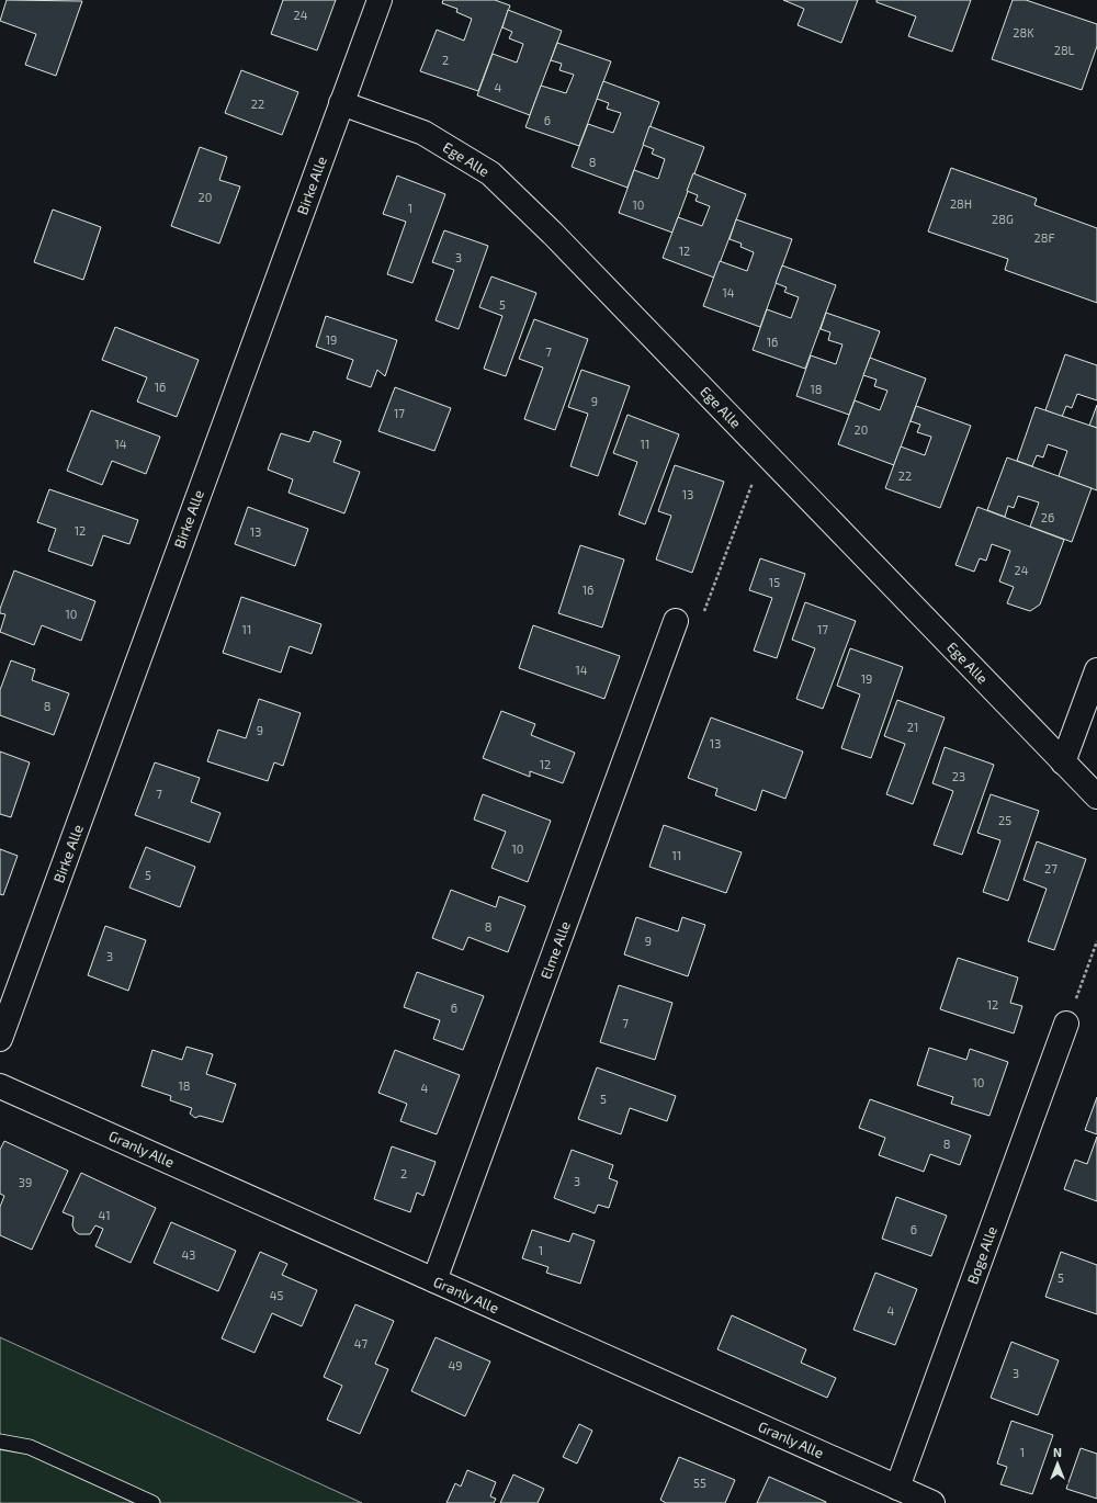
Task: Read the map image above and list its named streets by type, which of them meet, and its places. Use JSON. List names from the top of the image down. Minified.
{"streets":{"street":["Ege Alle","Birke Alle","Elme Alle","Granly Alle","Bøge Alle"]},"crossings":[["Ege Alle","Birke Alle"],["Elme Alle","Granly Alle"],["Granly Alle","Bøge Alle"]],"house_numbers":["24","28K","28L","2","4","22","6","8","20","28H","10","1","28G","28F","12","3","14","5","19","16","7","16","18","9","17","20","14","11","22","13","26","12","13","24","15","16","10","11","17","14","19","8","21","9","13","12","23","7","25","10","11","27","5","8","9","3","12","6","7","10","18","4","5","8","2","3","39","41","6","1","43","5","45","4","47","49","3","1","55"],"north":"top"}
